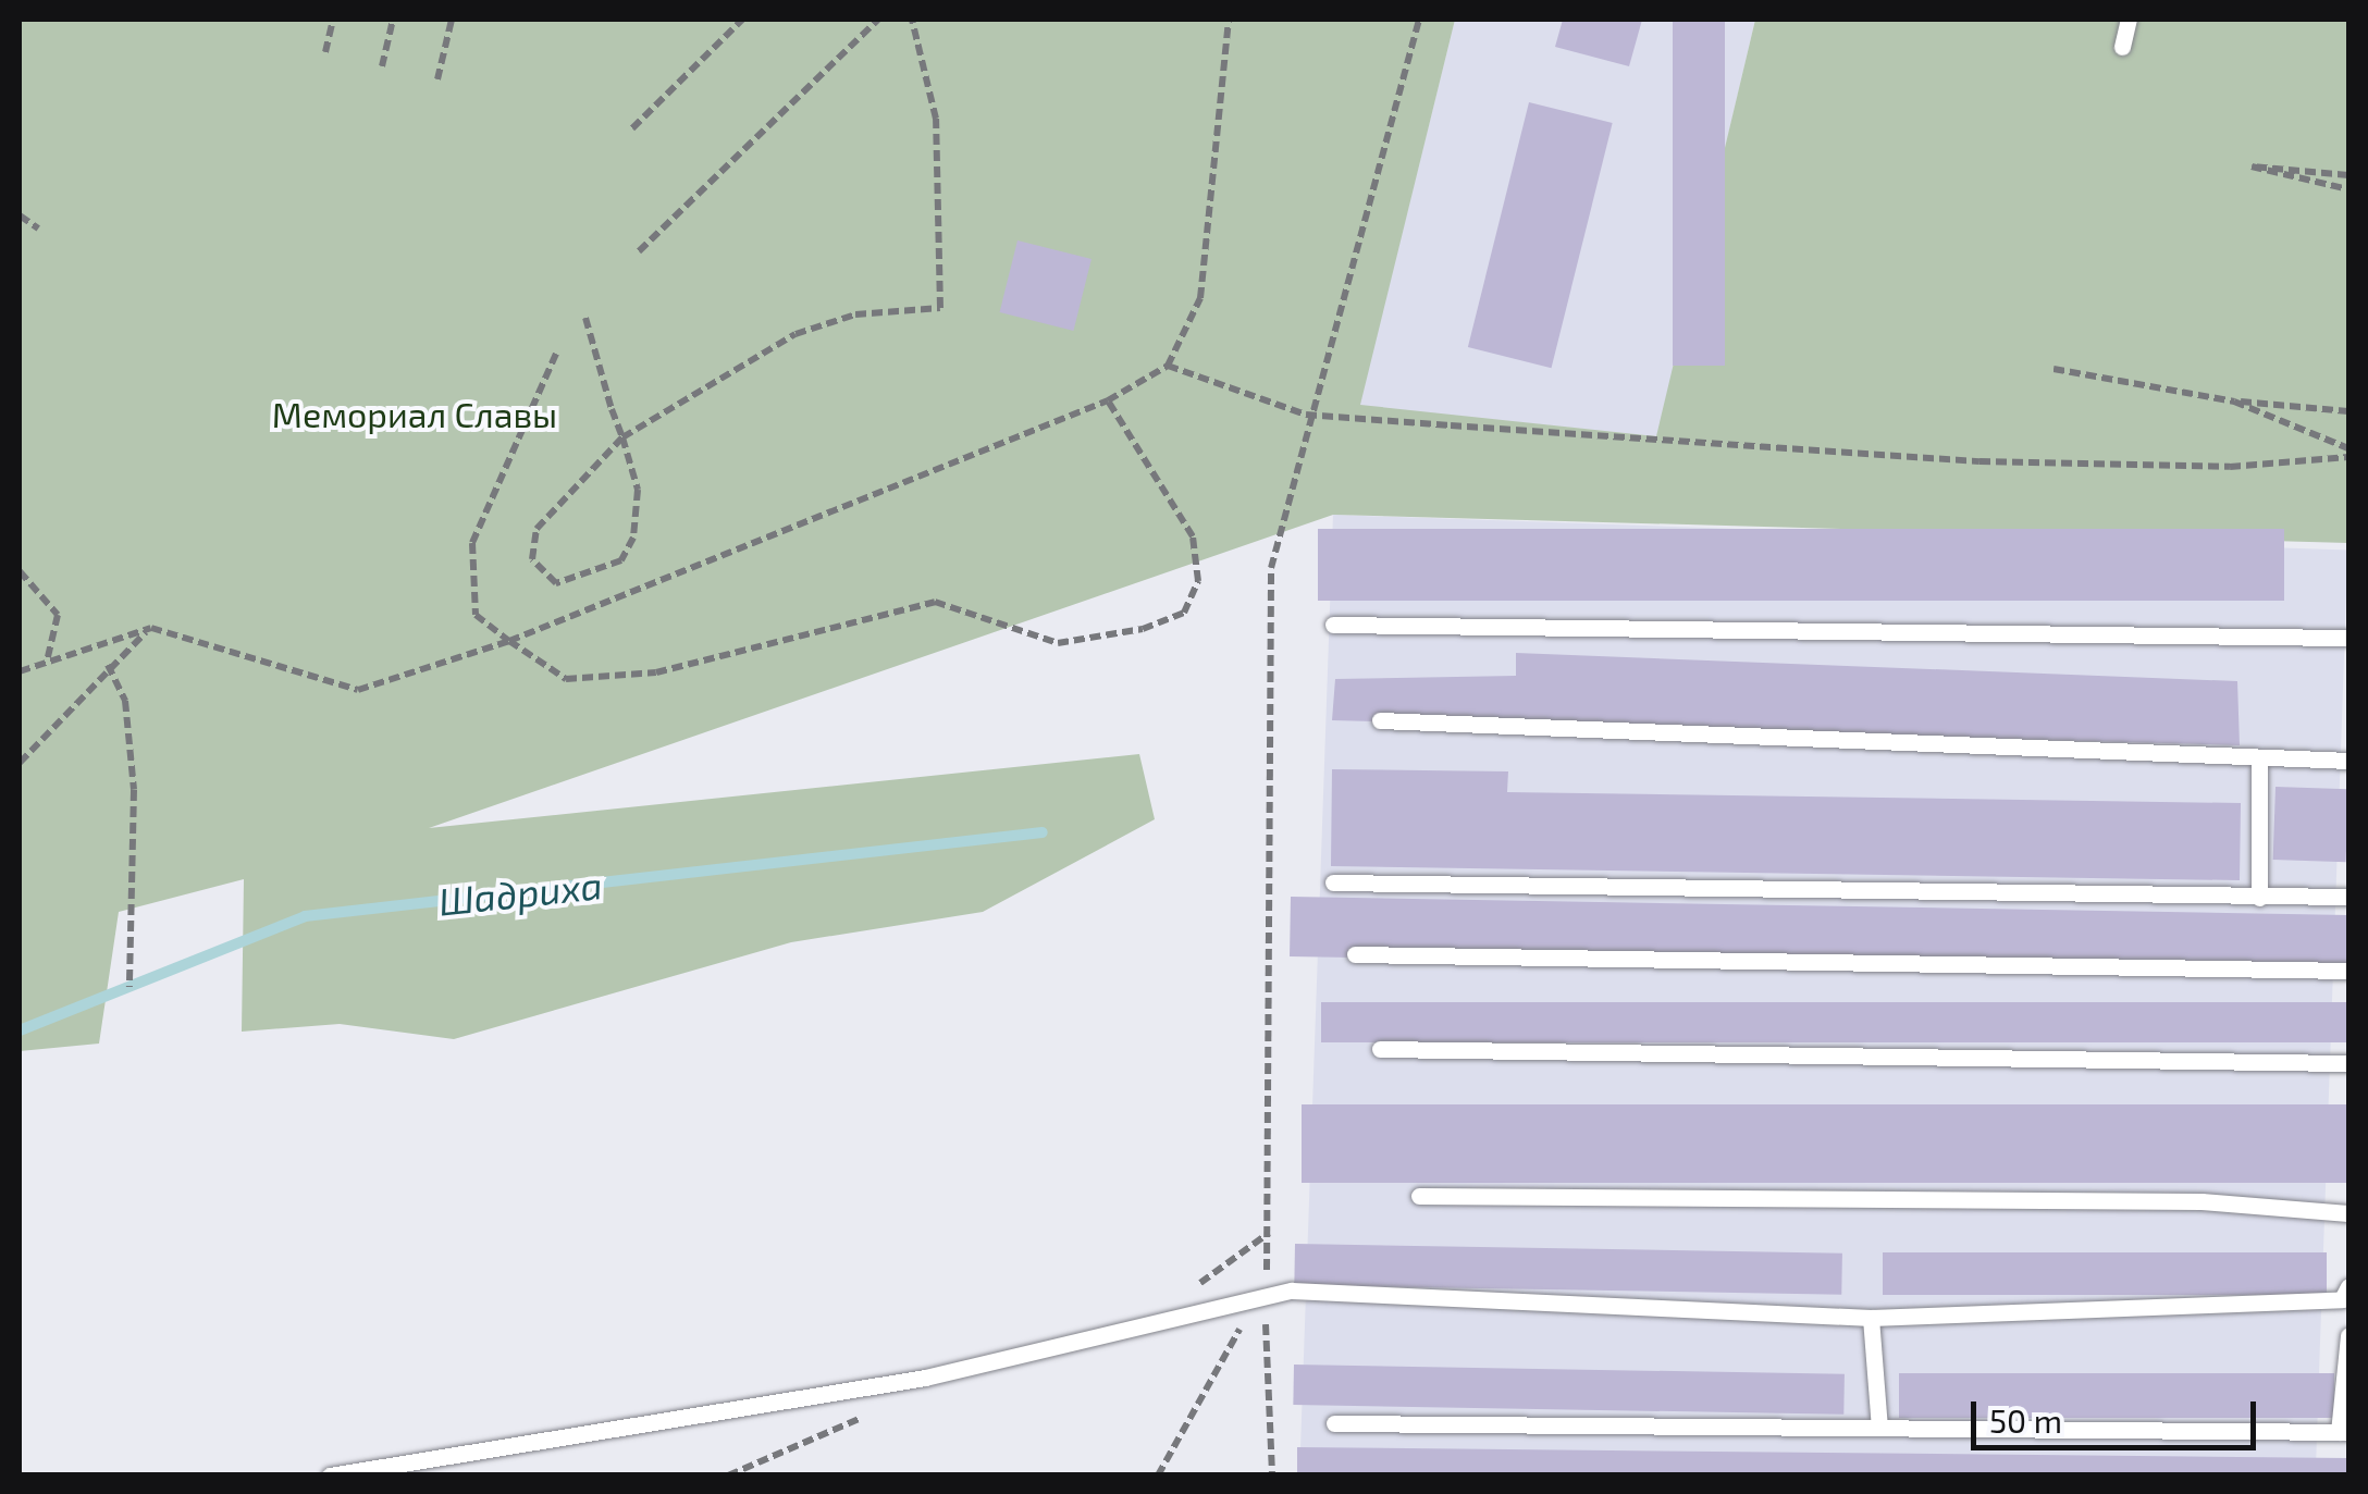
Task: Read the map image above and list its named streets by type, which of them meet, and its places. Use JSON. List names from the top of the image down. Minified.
{"water":["Шадриха"],"parks":["Мемориал Славы"],"scale_bar":"50 m"}
